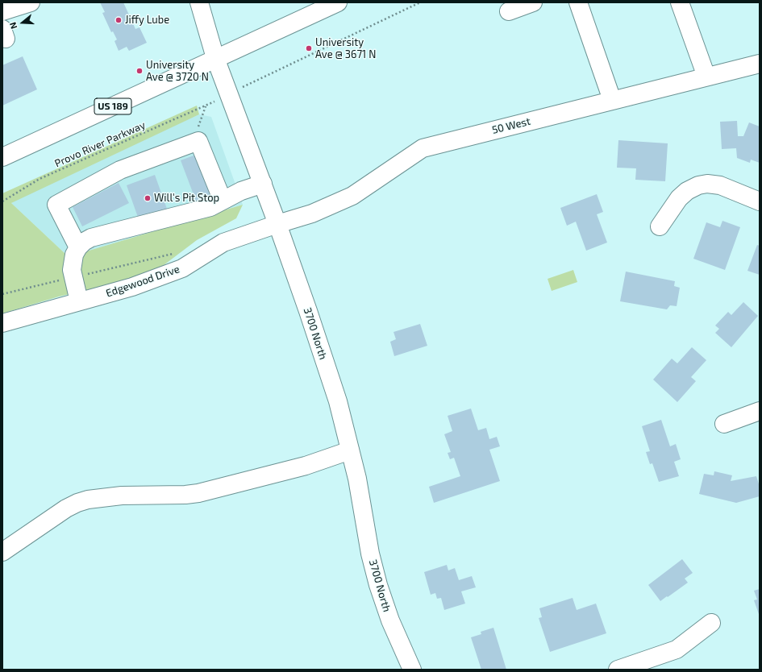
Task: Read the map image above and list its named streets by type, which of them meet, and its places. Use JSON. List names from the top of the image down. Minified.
{"streets":{"main road":["US 189","50 West","Edgewood Drive","3700 North"],"path":["Provo River Parkway"]},"crossings":[["US 189","3700 North"],["50 West","Edgewood Drive"],["50 West","3700 North"],["Provo River Parkway","3700 North"],["Edgewood Drive","3700 North"]],"places":["Jiffy Lube","University Ave @ 3671 N","University Ave @ 3720 N","Will's Pit Stop"],"north":"left"}
